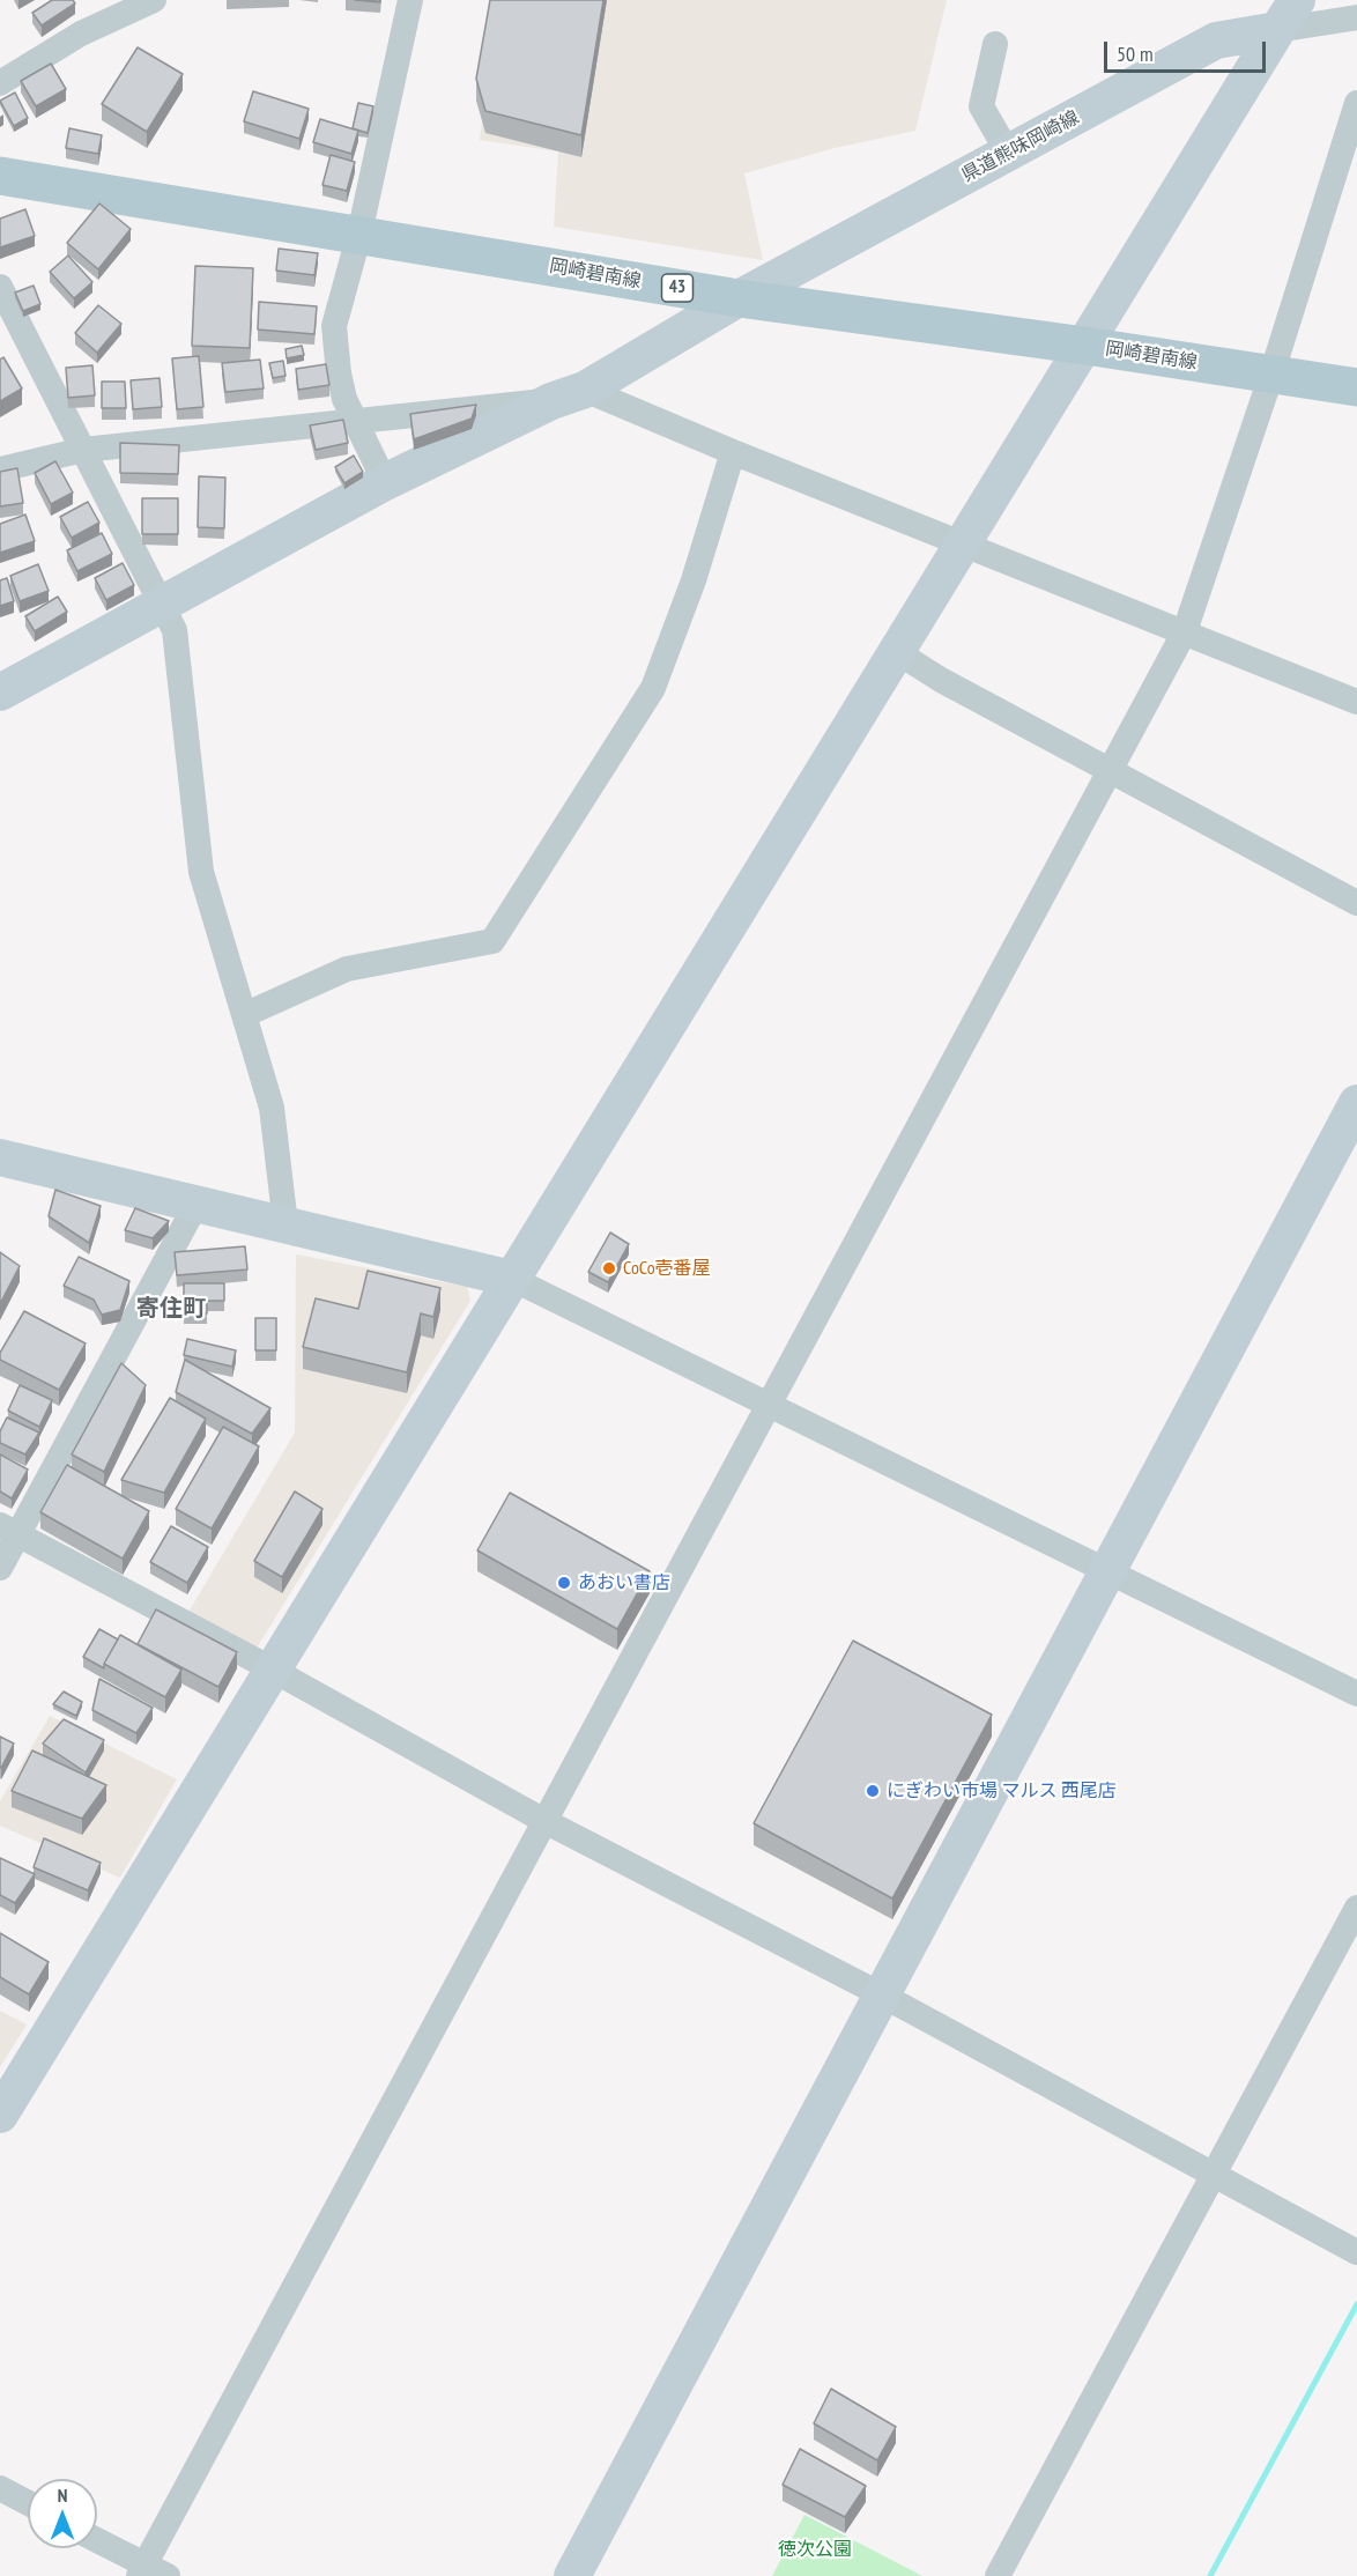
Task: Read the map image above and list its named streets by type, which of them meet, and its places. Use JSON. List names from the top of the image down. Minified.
{"streets":{"main road":["岡崎碧南線","43"],"street":["県道熊味岡崎線"]},"crossings":[["県道熊味岡崎線","岡崎碧南線"]],"districts":["寄住町"],"parks":["徳次公園"],"places":["CoCo壱番屋","あおい書店","にぎわい市場 マルス 西尾店"],"scale_bar":"50 m","north":"top"}
